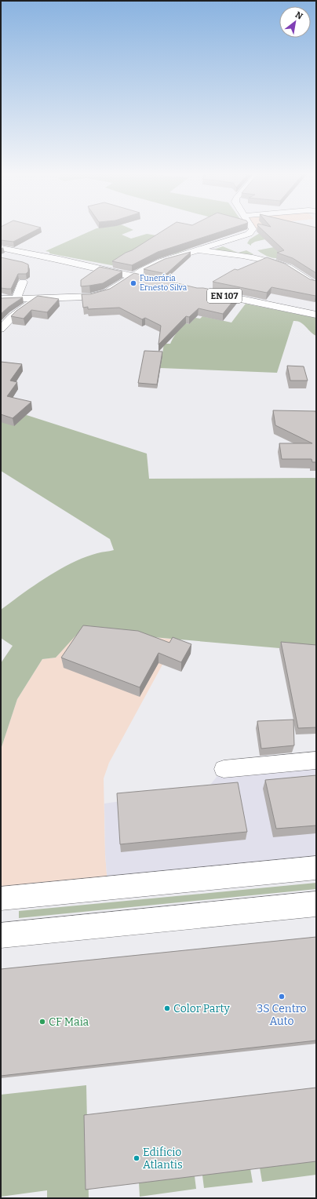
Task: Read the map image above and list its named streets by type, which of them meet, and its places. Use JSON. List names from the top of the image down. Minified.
{"streets":{"main road":["EN 107"]},"places":["Funerária Ernesto Silva","3S Centro Auto","Color Party","CF Maia","Edificio Atlantis"],"north":"top right"}
